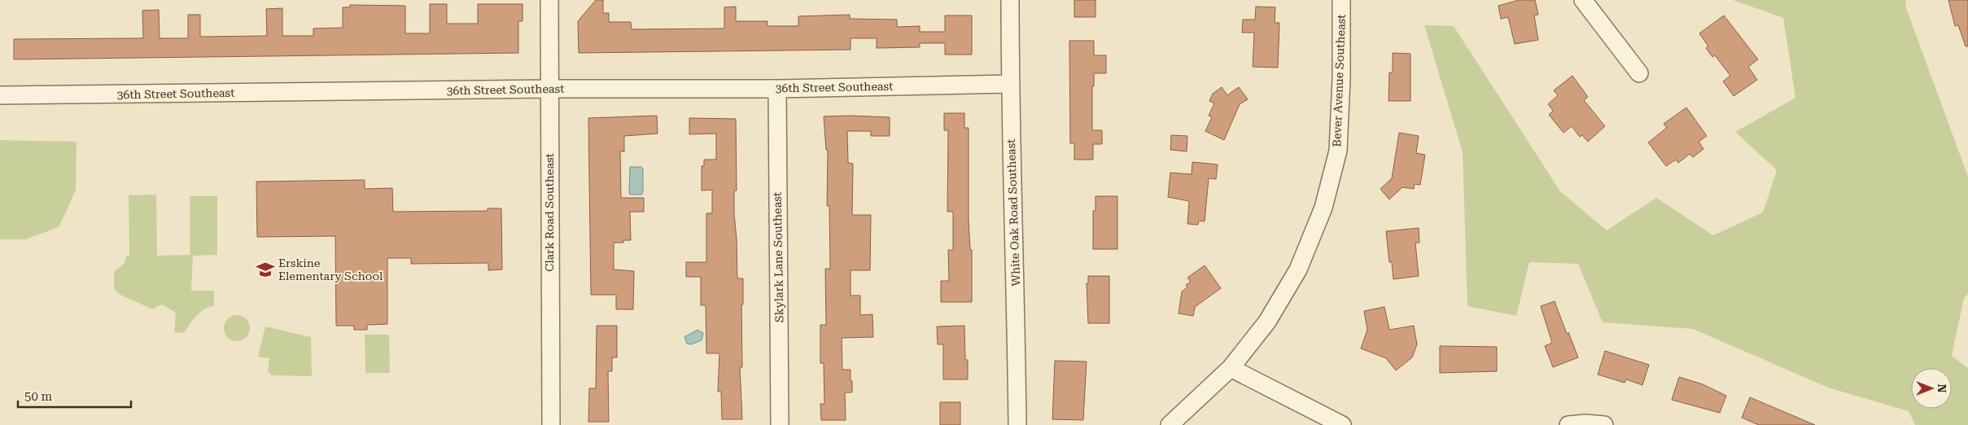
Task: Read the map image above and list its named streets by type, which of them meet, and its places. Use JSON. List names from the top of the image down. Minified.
{"streets":{"street":["Bever Avenue Southeast","36th Street Southeast","Clark Road Southeast","White Oak Road Southeast","Skylark Lane Southeast"]},"crossings":[["36th Street Southeast","Clark Road Southeast"],["36th Street Southeast","White Oak Road Southeast"],["36th Street Southeast","Skylark Lane Southeast"]],"places":{"school or university":["Erskine Elementary School"]},"scale_bar":"50 m","north":"right"}
